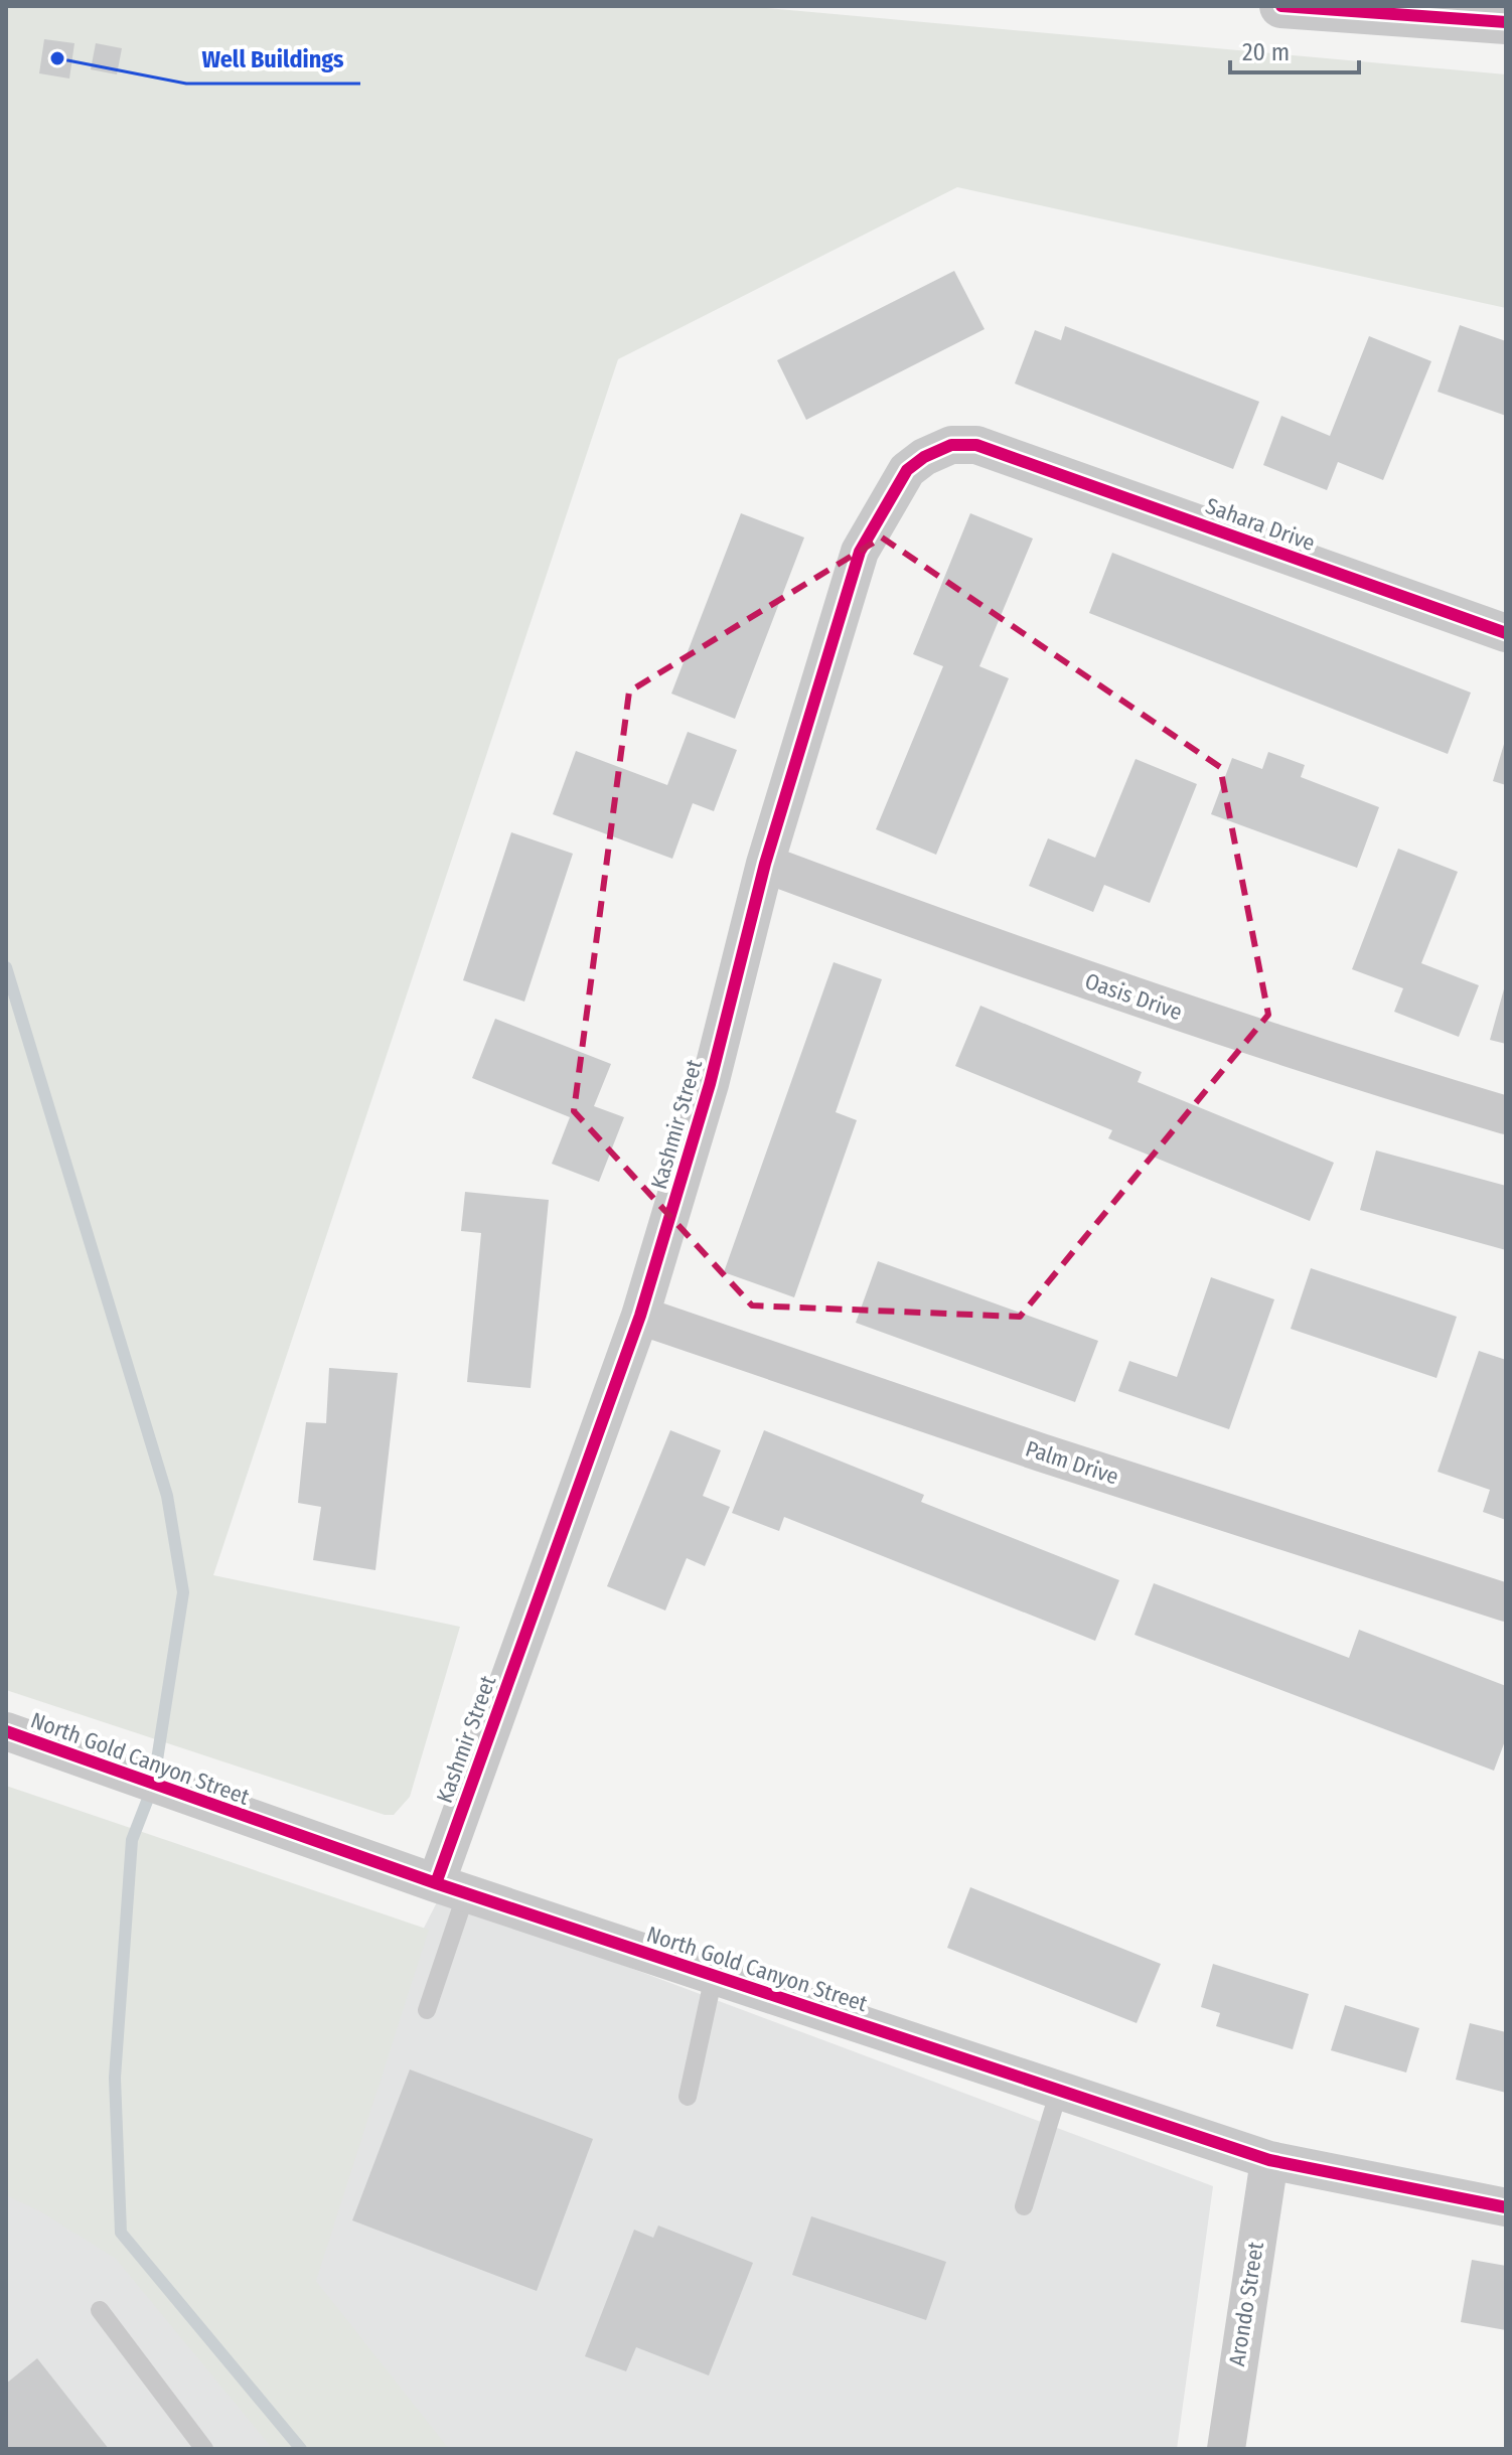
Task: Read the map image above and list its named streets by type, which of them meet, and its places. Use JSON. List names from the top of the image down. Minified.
{"streets":{"street":["Sahara Drive","Oasis Drive","Kashmir Street","Palm Drive","North Gold Canyon Street","Arondo Street"]},"crossings":[["Sahara Drive","Kashmir Street"],["Oasis Drive","Kashmir Street"],["Kashmir Street","Palm Drive"],["Kashmir Street","North Gold Canyon Street"],["North Gold Canyon Street","Arondo Street"]],"places":["Well Buildings"],"scale_bar":"20 m"}
